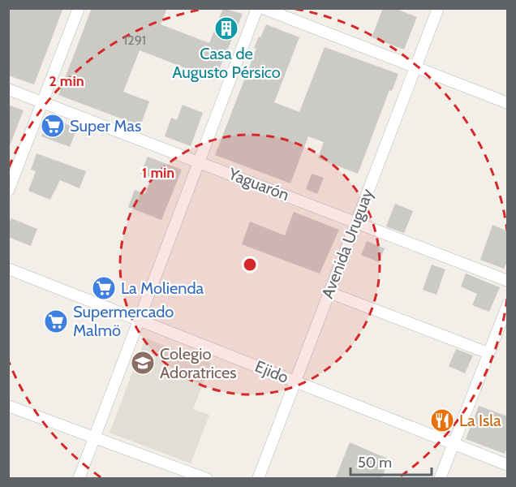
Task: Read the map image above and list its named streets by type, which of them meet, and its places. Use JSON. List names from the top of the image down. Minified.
{"streets":{"street":["Yaguarón","Avenida Uruguay","Ejido"]},"crossings":[["Yaguarón","Avenida Uruguay"],["Avenida Uruguay","Ejido"]],"places":{"building":["Casa de Augusto Pérsico"],"supermarket":["Super Mas","La Molienda","Supermercado Malmö"],"school or university":["Colegio Adoratrices"],"restaurant":["La Isla"]},"house_numbers":["1291"],"scale_bar":"50 m","rings":["2 min","1 min"]}
